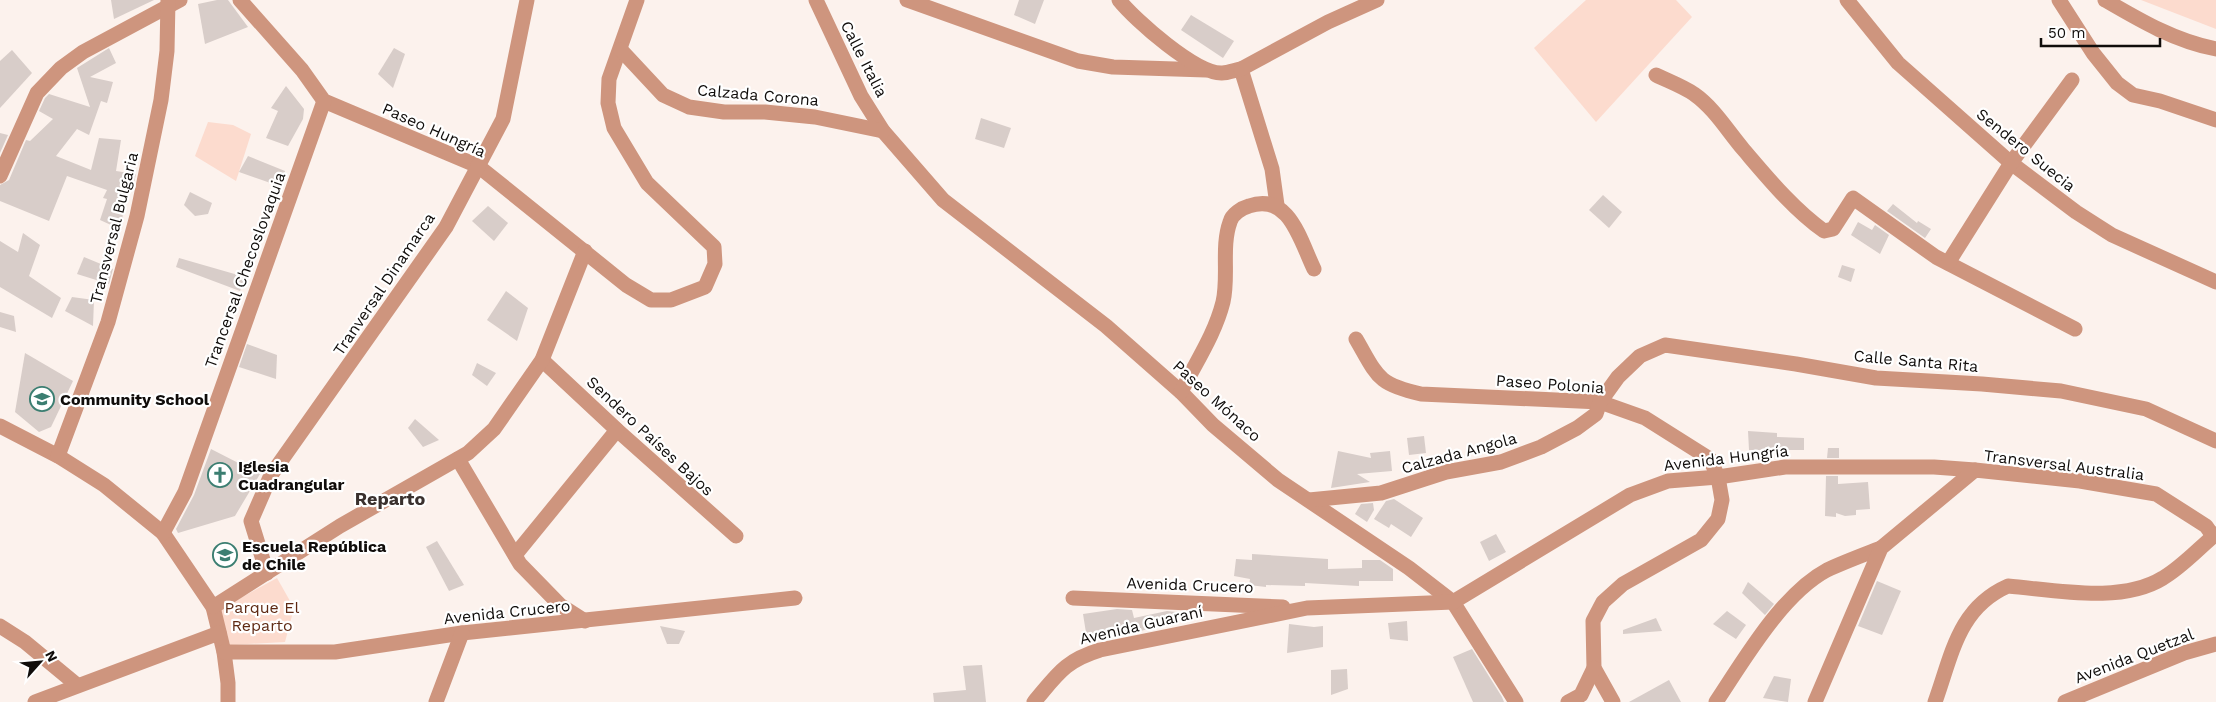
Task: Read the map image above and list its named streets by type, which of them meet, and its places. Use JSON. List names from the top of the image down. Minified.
{"streets":{"street":["Calle Italia","Calzada Corona","Paseo Hungría","Sendero Suecia","Transversal Bulgaria","Trancersal Checoslovaquia","Tranversal Dinamarca","Calle Santa Rita","Paseo Polonia","Paseo Mónaco","Sendero Países Bajos","Calzada Angola","Avenida Hungría","Transversal Australia","Avenida Crucero","Avenida Guaraní","Avenida Quetzal"]},"crossings":[["Calle Italia","Calzada Corona"],["Calle Italia","Paseo Mónaco"],["Calzada Corona","Paseo Hungría"],["Calzada Corona","Paseo Mónaco"],["Paseo Hungría","Trancersal Checoslovaquia"],["Paseo Hungría","Tranversal Dinamarca"],["Calle Santa Rita","Paseo Polonia"],["Calle Santa Rita","Calzada Angola"],["Paseo Polonia","Calzada Angola"],["Paseo Polonia","Avenida Hungría"],["Paseo Mónaco","Calzada Angola"],["Paseo Mónaco","Avenida Hungría"],["Paseo Mónaco","Avenida Guaraní"],["Avenida Hungría","Transversal Australia"],["Avenida Hungría","Avenida Guaraní"],["Avenida Crucero","Avenida Guaraní"]],"districts":["Reparto"],"parks":["Parque El Reparto"],"places":{"school or university":["Community School","Escuela República de Chile"],"church":["Iglesia Cuadrangular"]},"scale_bar":"50 m","north":"top right"}
